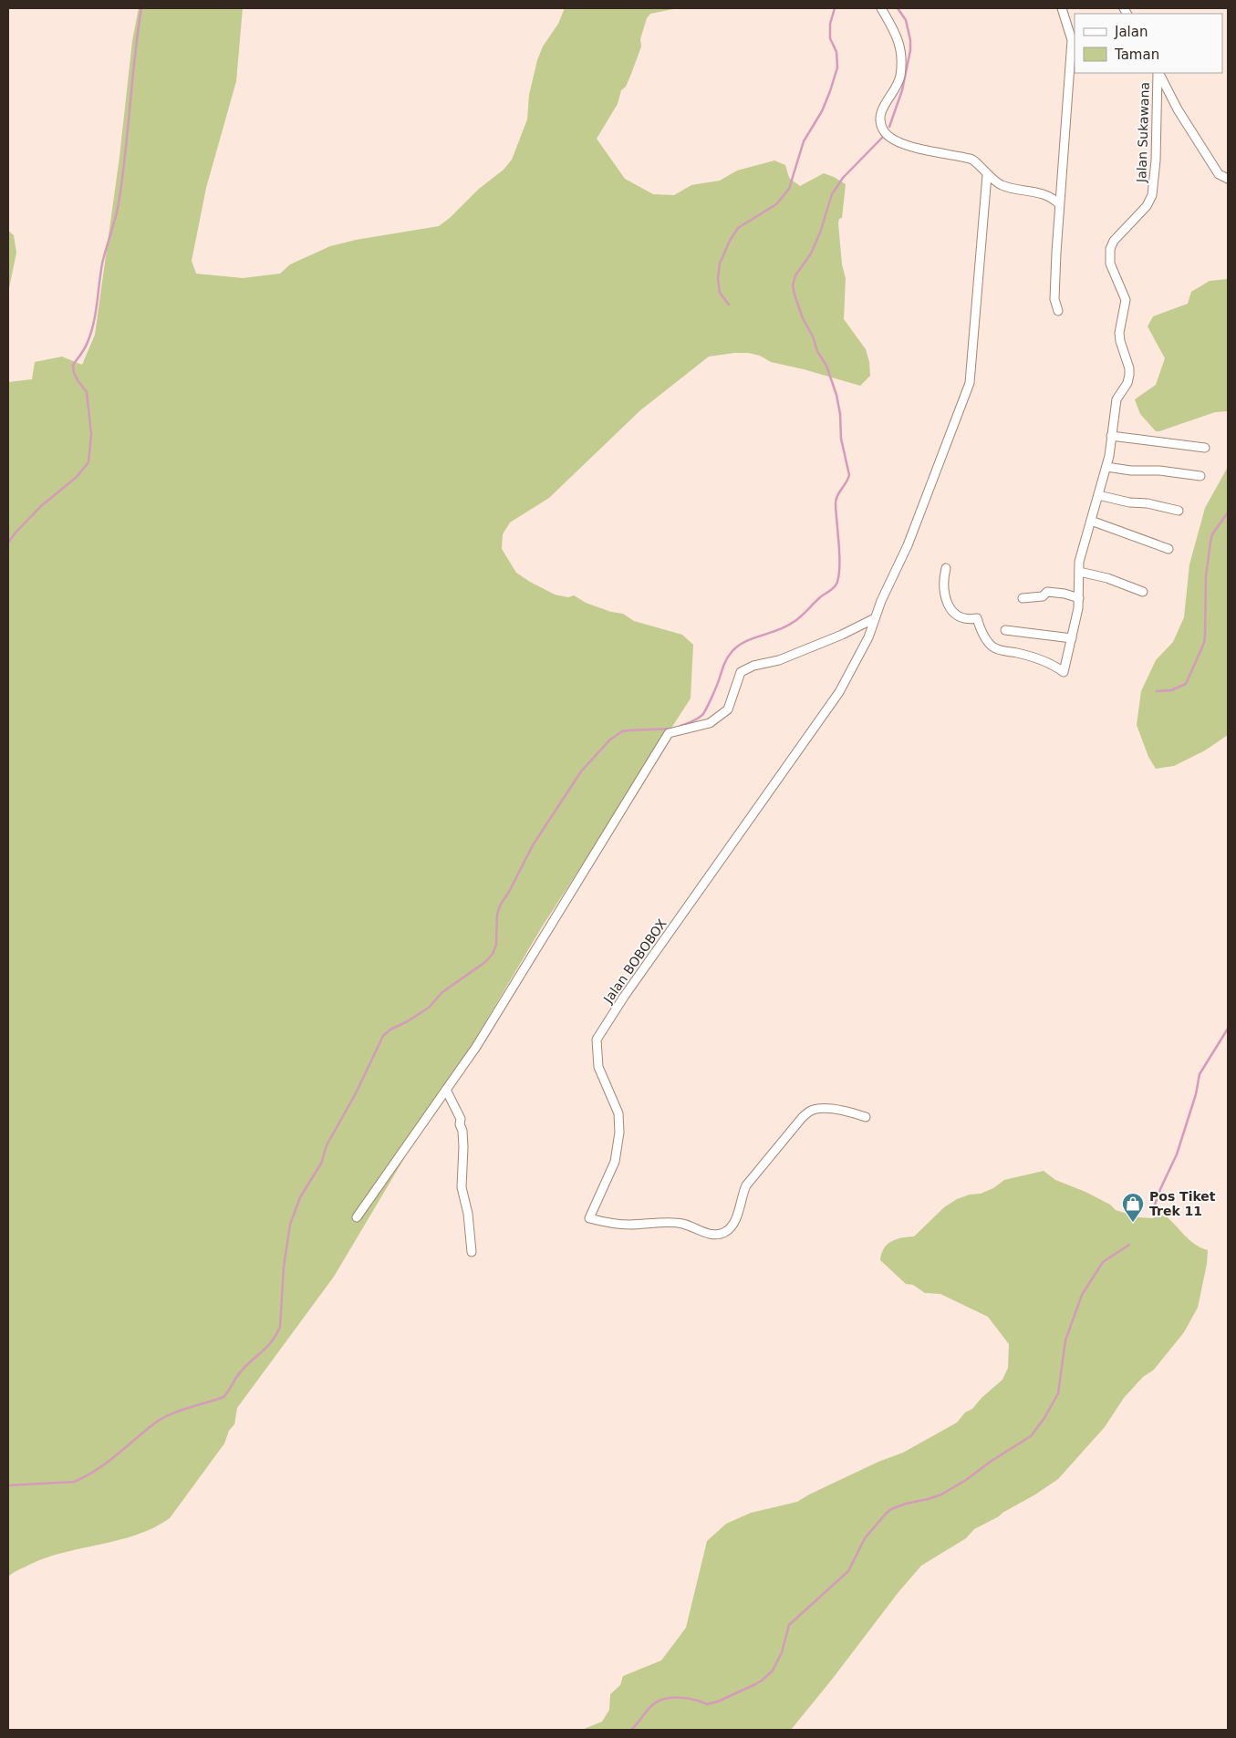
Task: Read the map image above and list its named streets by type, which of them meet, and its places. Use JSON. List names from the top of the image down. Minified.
{"streets":{"street":["Jalan Sukawana","Jalan BOBOBOX"]},"places":{"shop":["Pos Tiket Trek 11"]},"legend":["Jalan","Taman"]}
